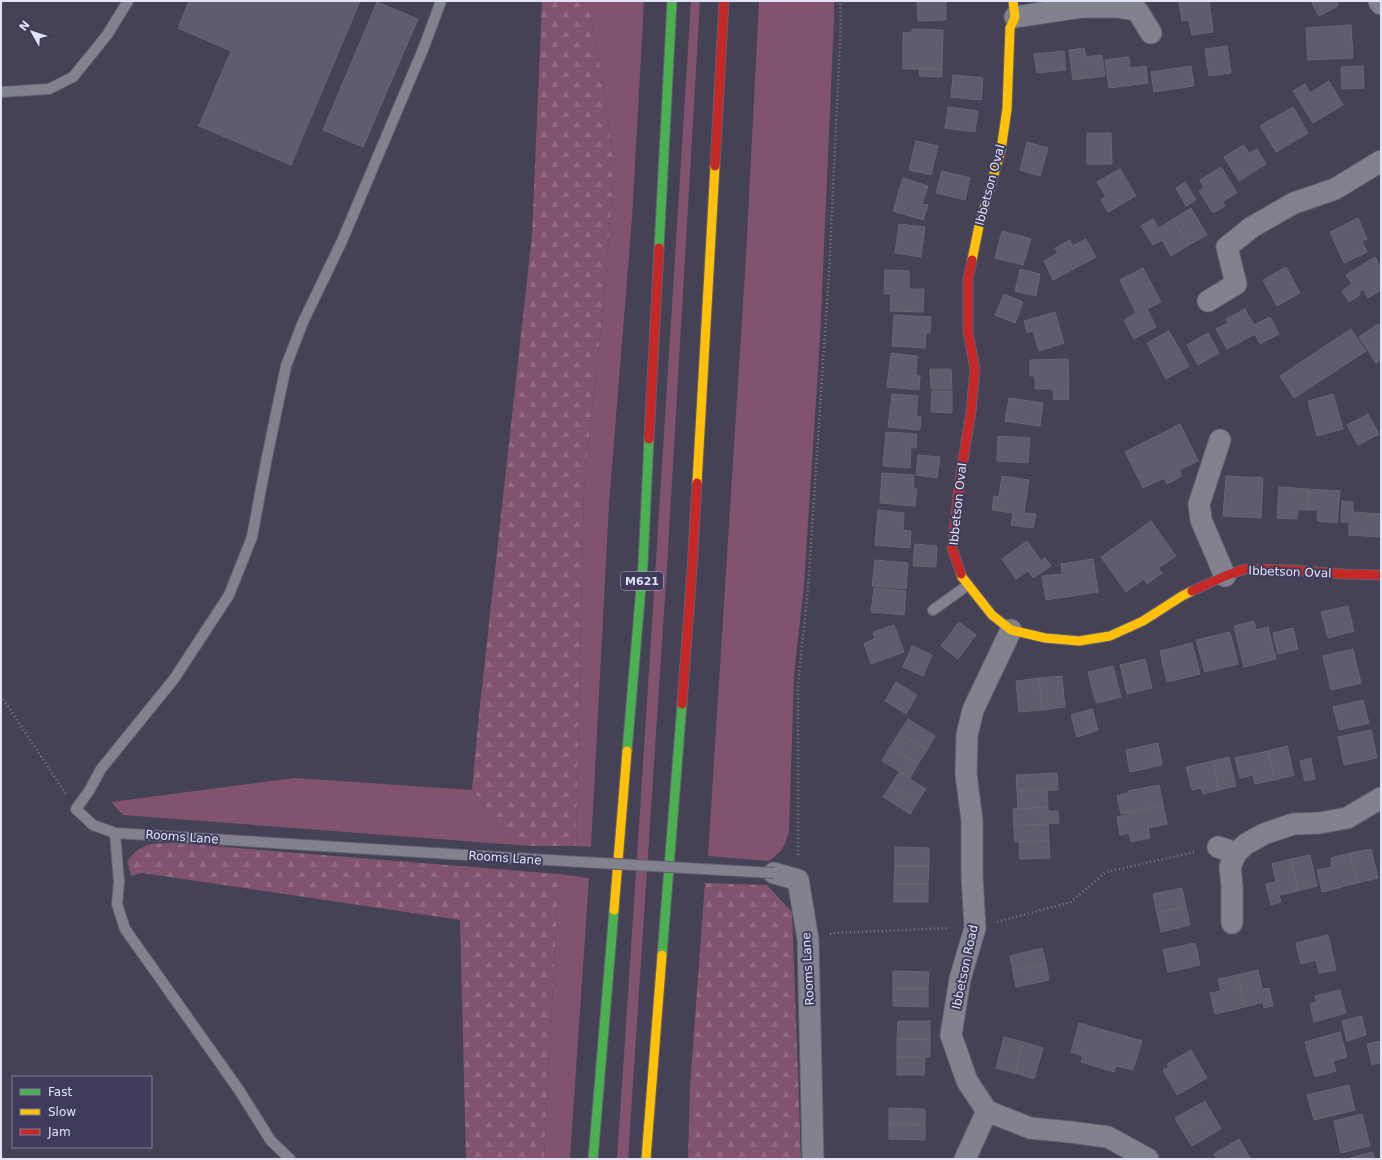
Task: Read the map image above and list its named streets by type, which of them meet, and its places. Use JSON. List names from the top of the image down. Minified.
{"streets":{"main road":["Ibbetson Oval","M621"],"street":["Rooms Lane","Ibbetson Road"]},"crossings":[["Ibbetson Oval","Ibbetson Road"]],"legend":["Fast","Slow","Jam"],"north":"top left"}
